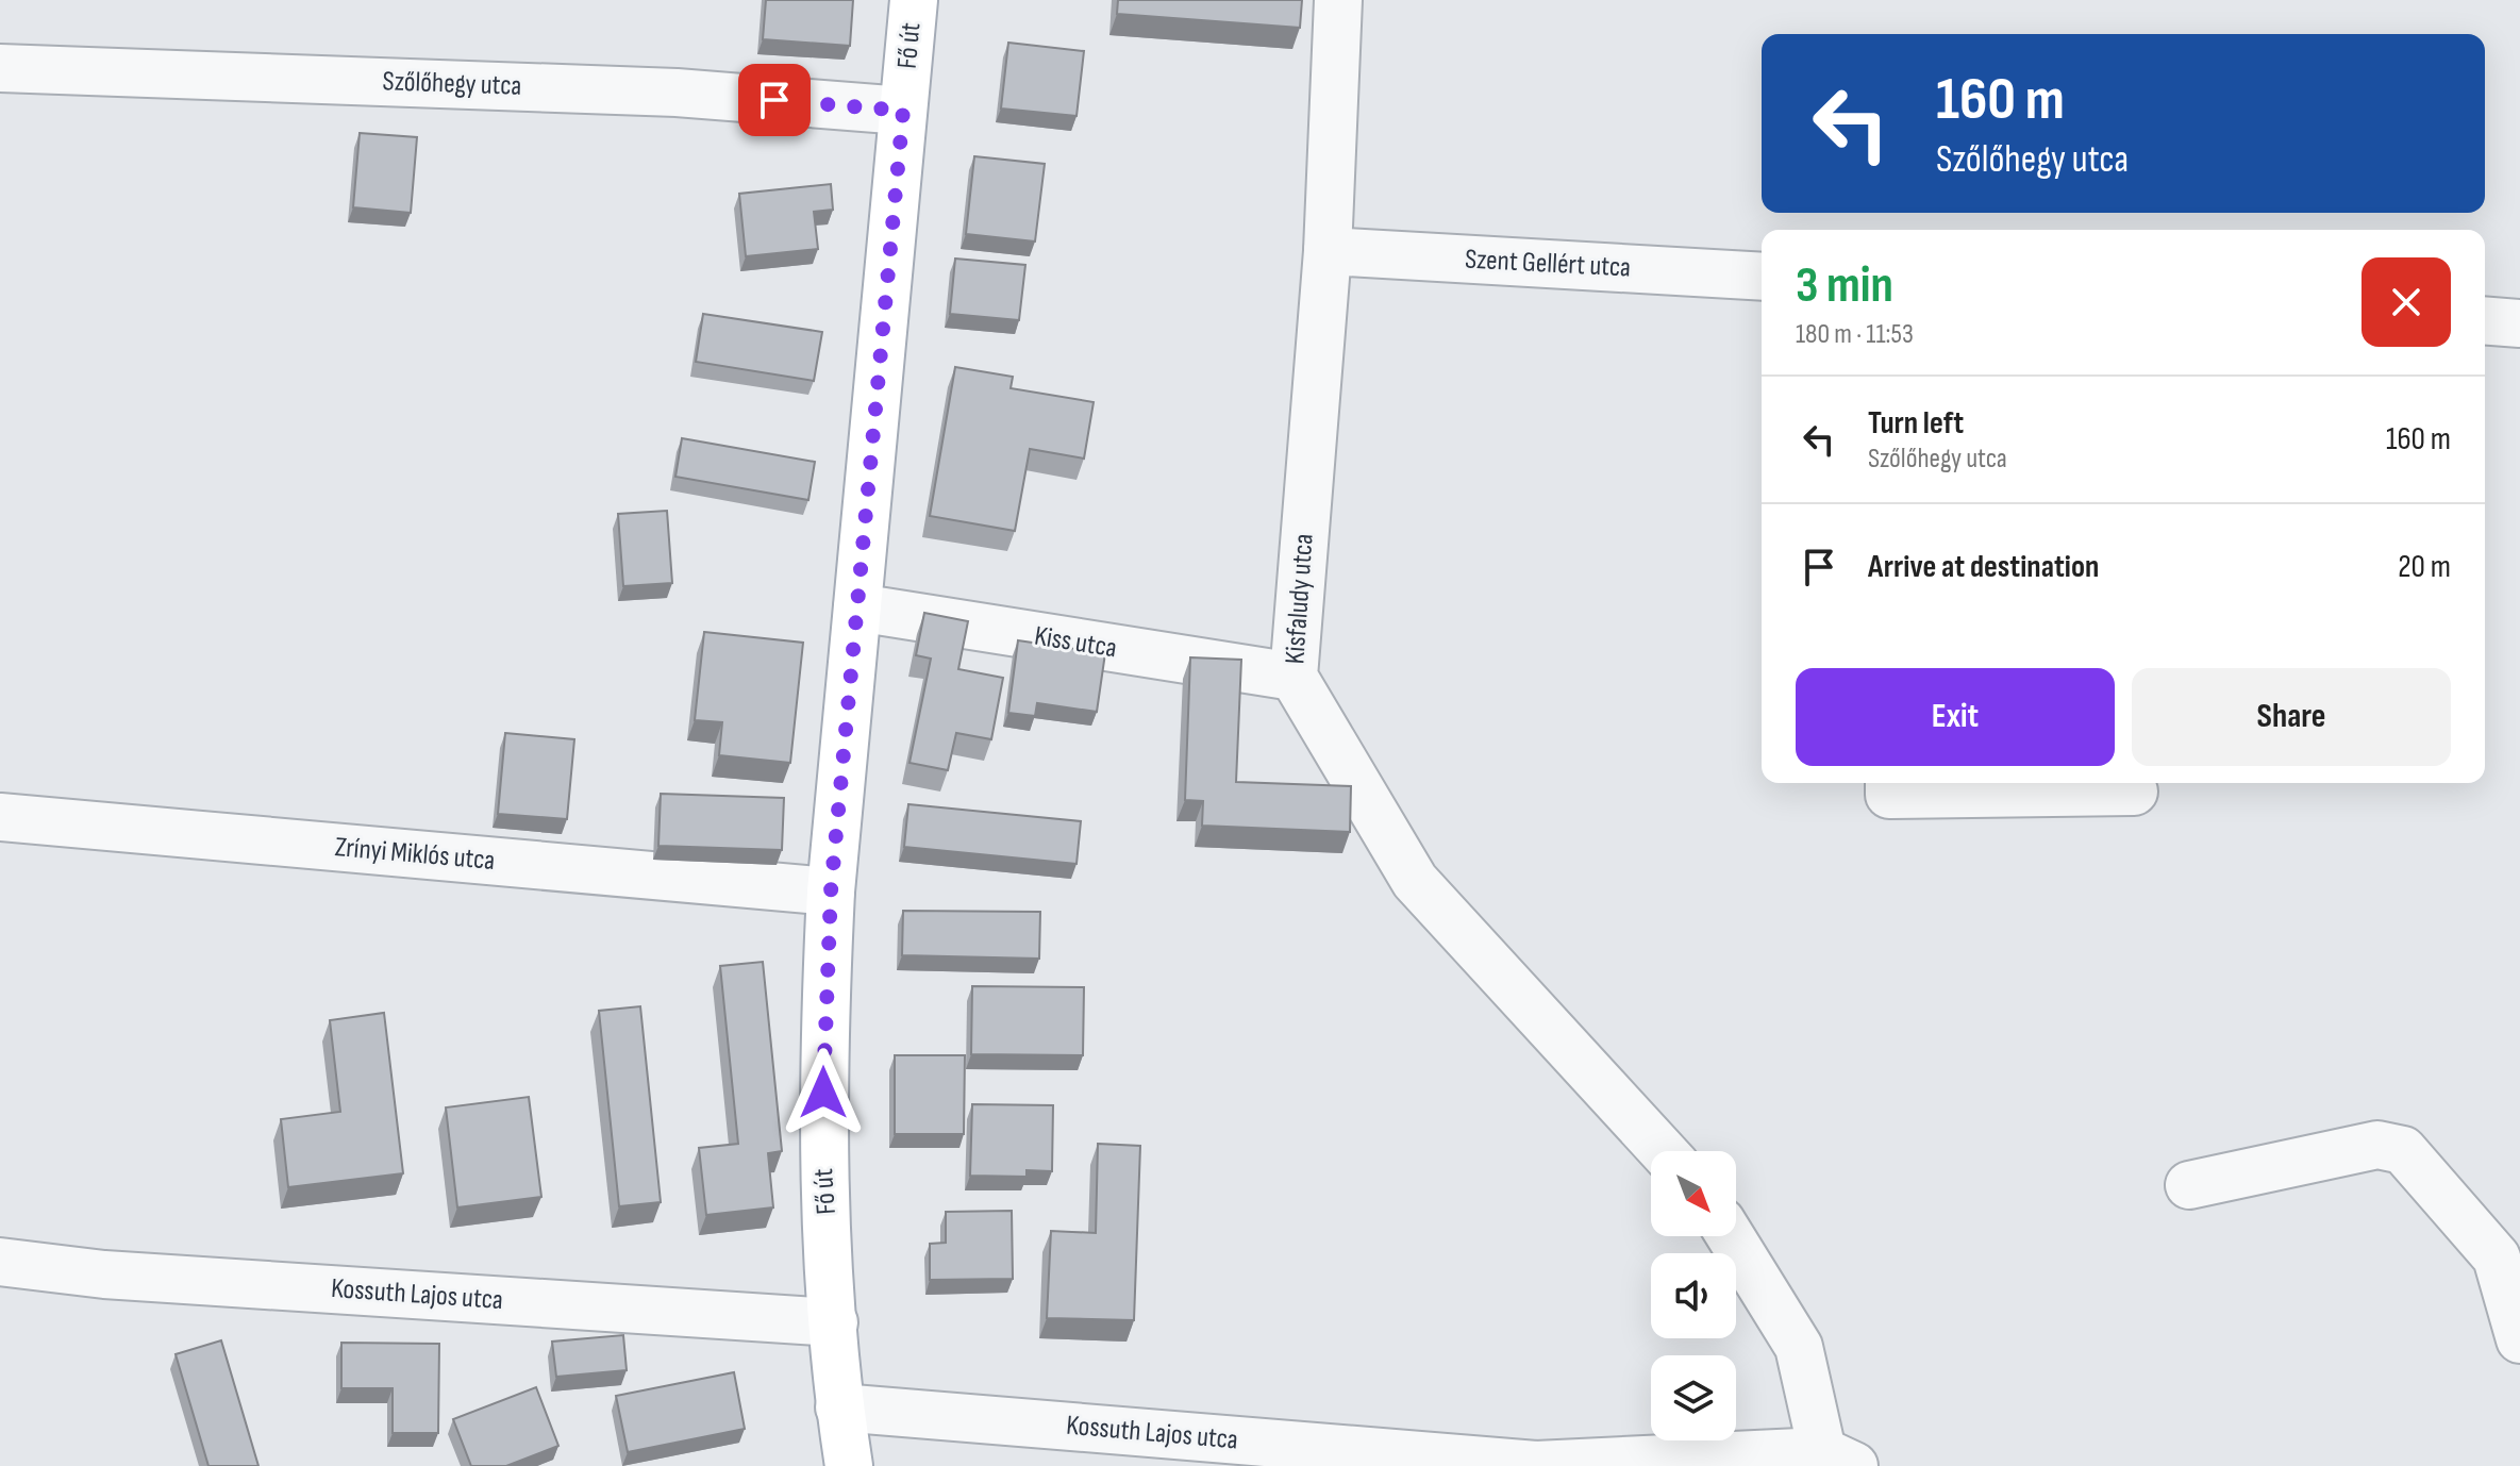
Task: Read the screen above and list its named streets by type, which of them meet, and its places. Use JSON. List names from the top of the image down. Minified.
{"streets":{"main road":["Fő út"],"street":["Szőlőhegy utca","Szent Gellért utca","Kisfaludy utca","Kiss utca","Zrínyi Miklós utca","Kossuth Lajos utca"]},"crossings":[["Fő út","Szőlőhegy utca"],["Fő út","Kiss utca"],["Fő út","Zrínyi Miklós utca"],["Fő út","Kossuth Lajos utca"],["Szent Gellért utca","Kisfaludy utca"],["Kisfaludy utca","Kiss utca"]],"north":"bottom right","page":{"turn":["160 m","Szőlőhegy utca"],"heading":["3 min","180 m · 11:53"],"list":[{"name":"Turn left","note":"Szőlőhegy utca","value":"160 m"},{"name":"Arrive at destination","value":"20 m"}],"buttons":["Exit","Share"]}}
